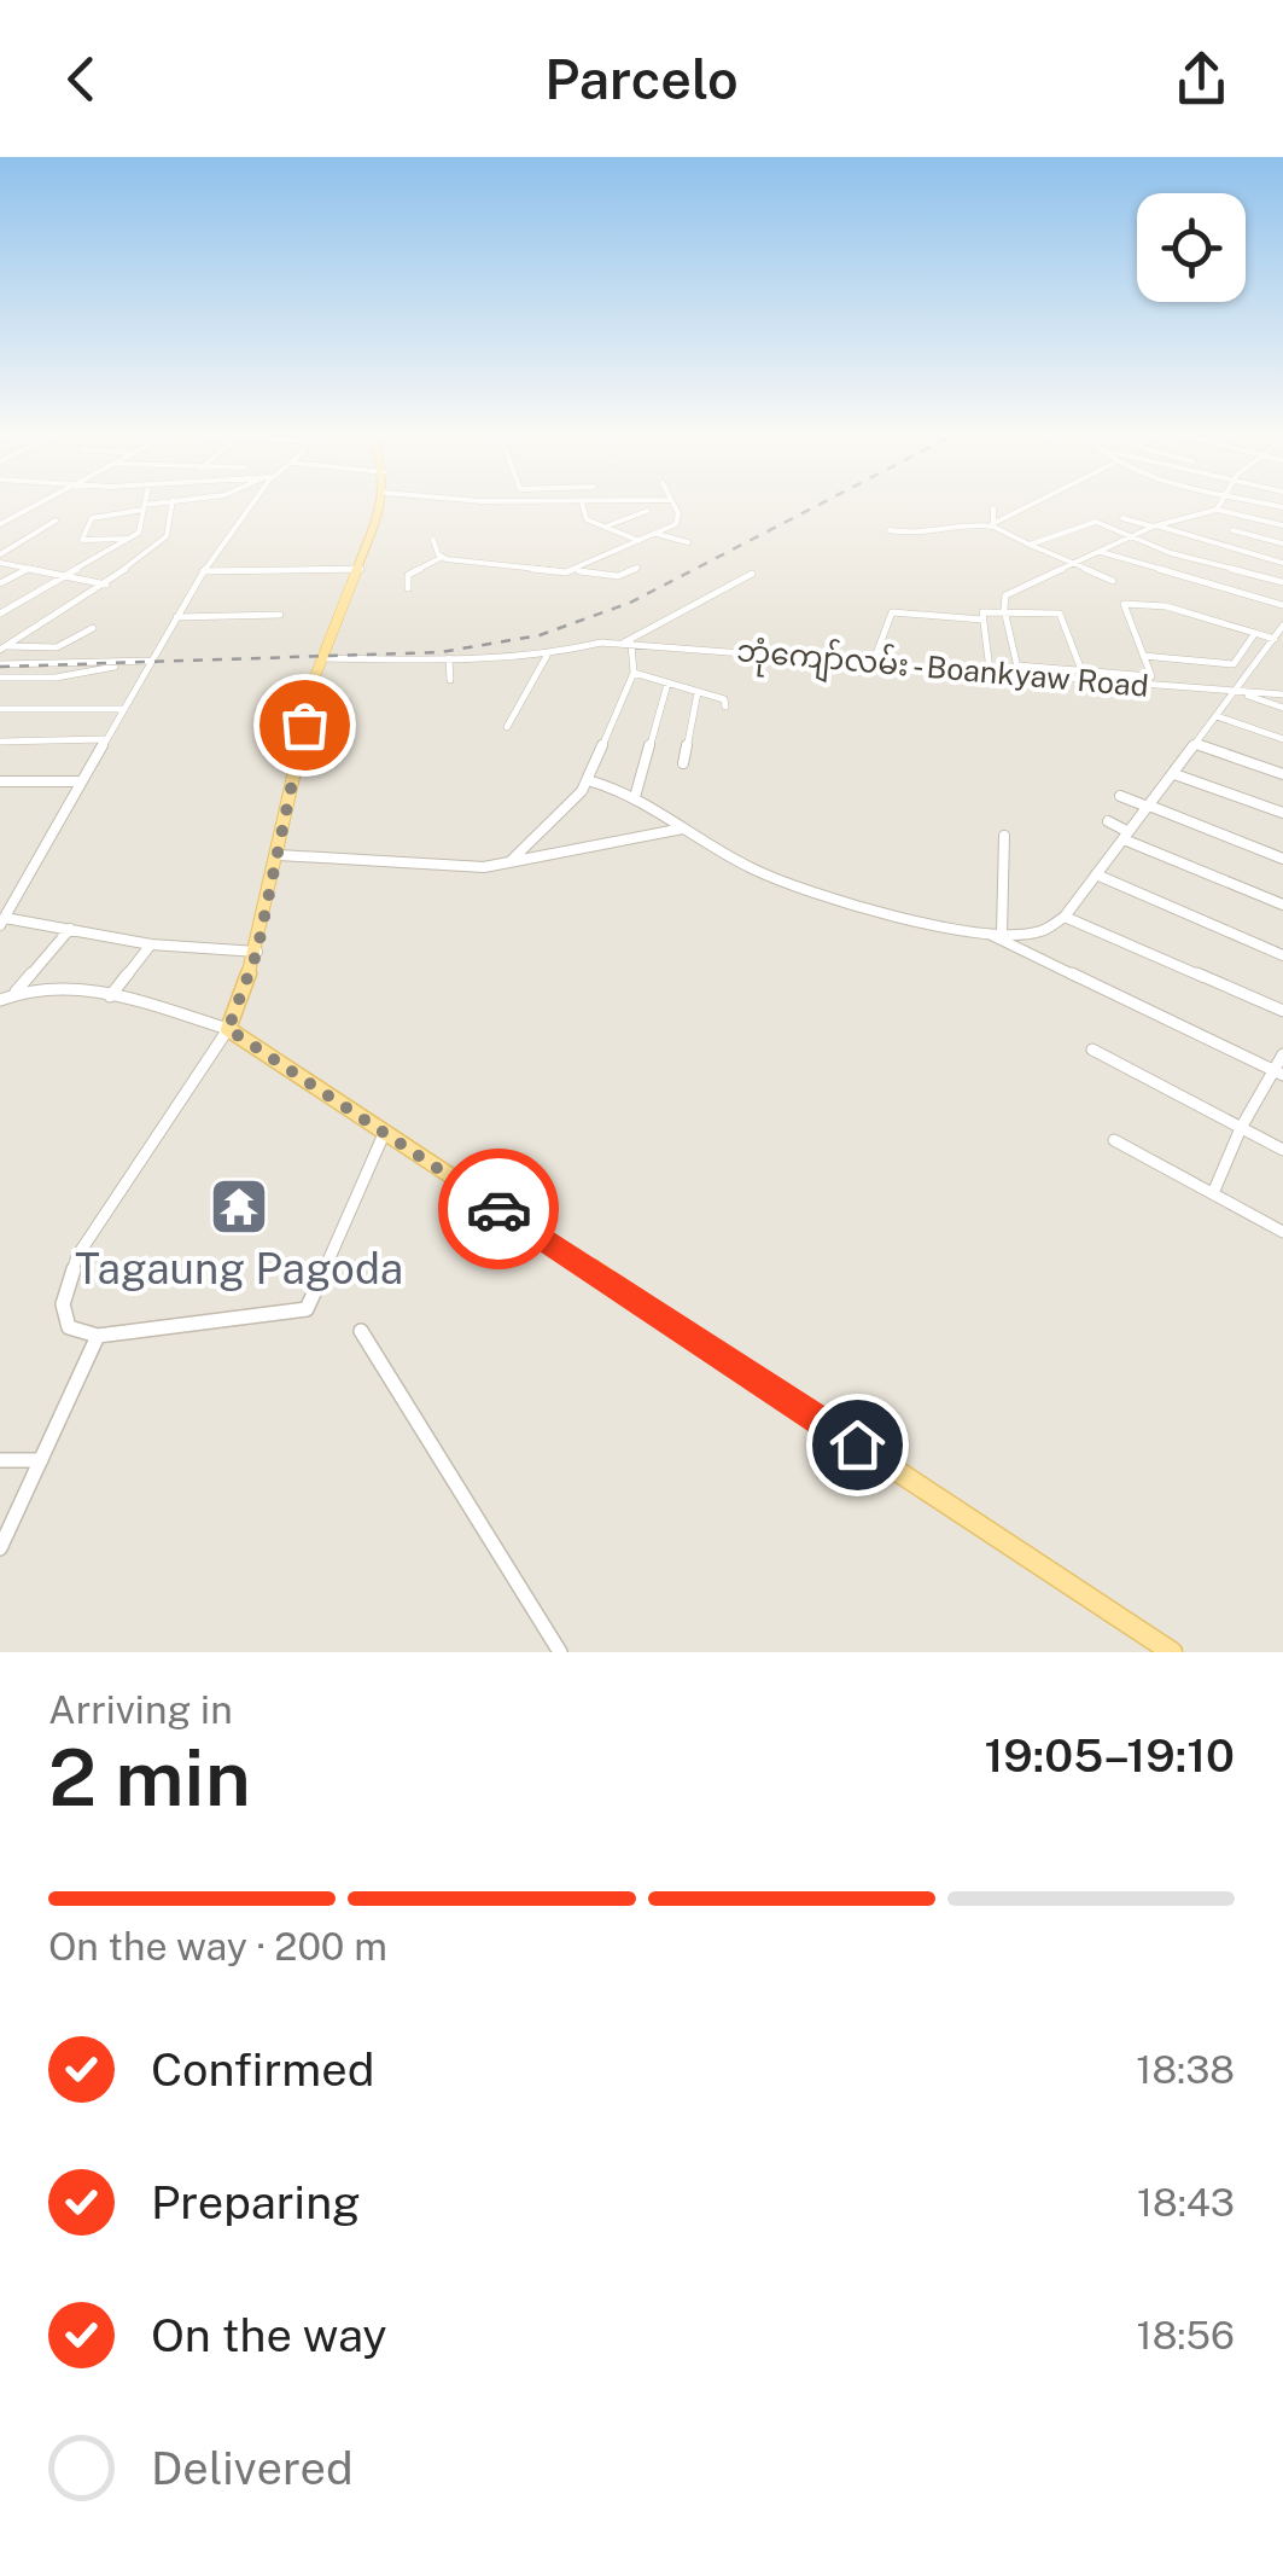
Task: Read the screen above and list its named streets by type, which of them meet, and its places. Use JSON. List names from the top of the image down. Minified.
{"streets":{"street":["ဘုံကျော်လမ်း - Boankyaw Road"]},"places":{"temple":["Tagaung Pagoda"]},"page":{"header":"Parcelo","heading":["2 min","Arriving in","19:05–19:10"],"bar":"On the way · 200 m","list":[["Confirmed","18:38"],["Preparing","18:43"],["On the way","18:56"],"Delivered"]}}
